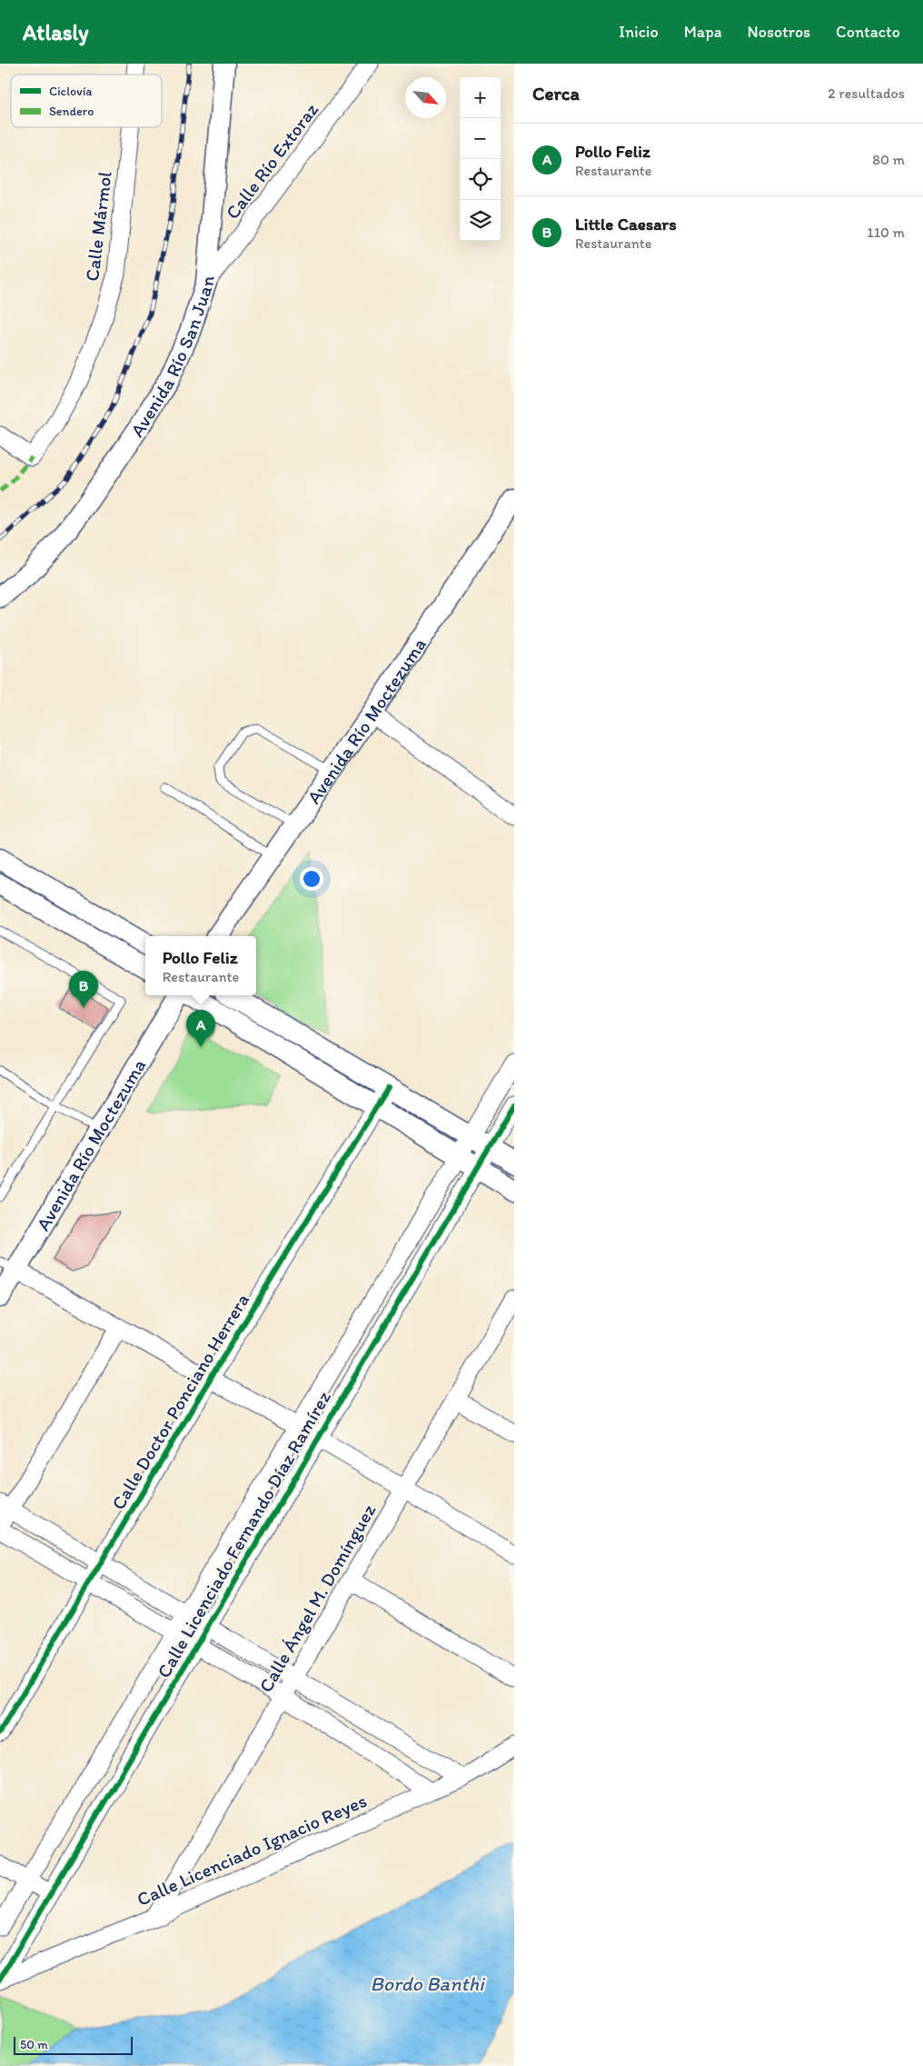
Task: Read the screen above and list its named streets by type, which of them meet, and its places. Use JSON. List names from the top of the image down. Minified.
{"streets":{"street":["Calle Río Extoraz","Calle Mármol","Avenida Río San Juan","Avenida Río Moctezuma","Calle Doctor Ponciano Herrera","Calle Licenciado Fernando Díaz Ramírez","Calle Ángel M. Domínguez","Calle Licenciado Ignacio Reyes"]},"crossings":[["Calle Río Extoraz","Avenida Río San Juan"],["Calle Licenciado Fernando Díaz Ramírez","Calle Licenciado Ignacio Reyes"],["Calle Ángel M. Domínguez","Calle Licenciado Ignacio Reyes"]],"water":["Bordo Banthi"],"legend":["Ciclovía","Sendero"],"scale_bar":"50 m","north":"bottom right","page":{"header":"Atlasly","nav":["Inicio","Mapa","Nosotros","Contacto"],"heading":["Cerca","2 resultados"],"map_buttons":["+","−"],"list":[{"mark":"A","name":"Pollo Feliz","note":"Restaurante","value":"80 m"},{"mark":"B","name":"Little Caesars","note":"Restaurante","value":"110 m"}],"popup":["Pollo Feliz","Restaurante"],"pins":["B","A"],"scale":"50 m"}}
